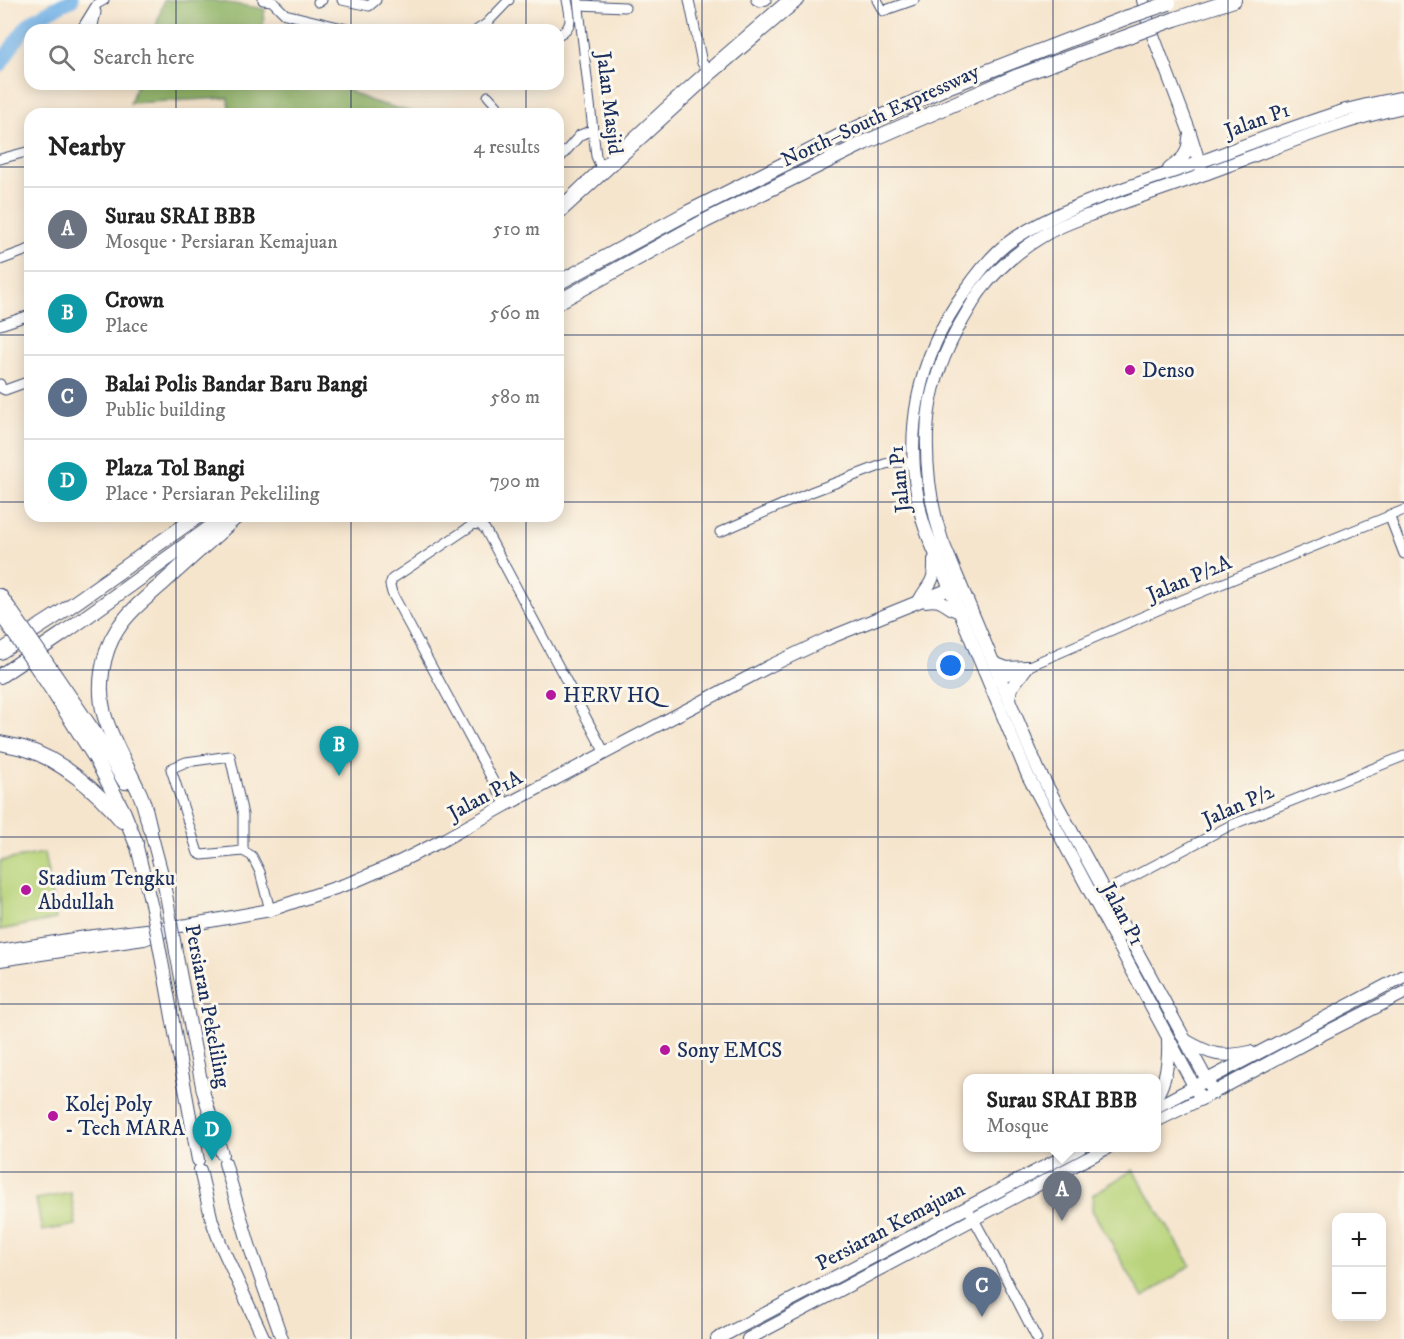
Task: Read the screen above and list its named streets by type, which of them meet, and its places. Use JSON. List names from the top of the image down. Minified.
{"streets":{"highway":["North–South Expressway"],"main road":["Jalan P1","Jalan P1A","Persiaran Pekeliling","Persiaran Kemajuan"],"street":["Jalan Masjid","Jalan P/2A","Jalan P/2"]},"crossings":[["Jalan P1","Jalan P/2A"],["Jalan P1","Jalan P1A"],["Jalan P1","Jalan P/2"]],"places":["Denso","HERV HQ","Stadium Tengku Abdullah","Sony EMCS","Kolej Poly - Tech MARA"],"page":{"search":"Search here","heading":["Nearby","4 results"],"list":[{"mark":"A","name":"Surau SRAI BBB","note":"Mosque · Persiaran Kemajuan","value":"510 m"},{"mark":"B","name":"Crown","note":"Place","value":"560 m"},{"mark":"C","name":"Balai Polis Bandar Baru Bangi","note":"Public building","value":"580 m"},{"mark":"D","name":"Plaza Tol Bangi","note":"Place · Persiaran Pekeliling","value":"790 m"}],"pins":["B","D","A","C"],"popup":["Surau SRAI BBB","Mosque"],"map_buttons":["+","−"]}}
